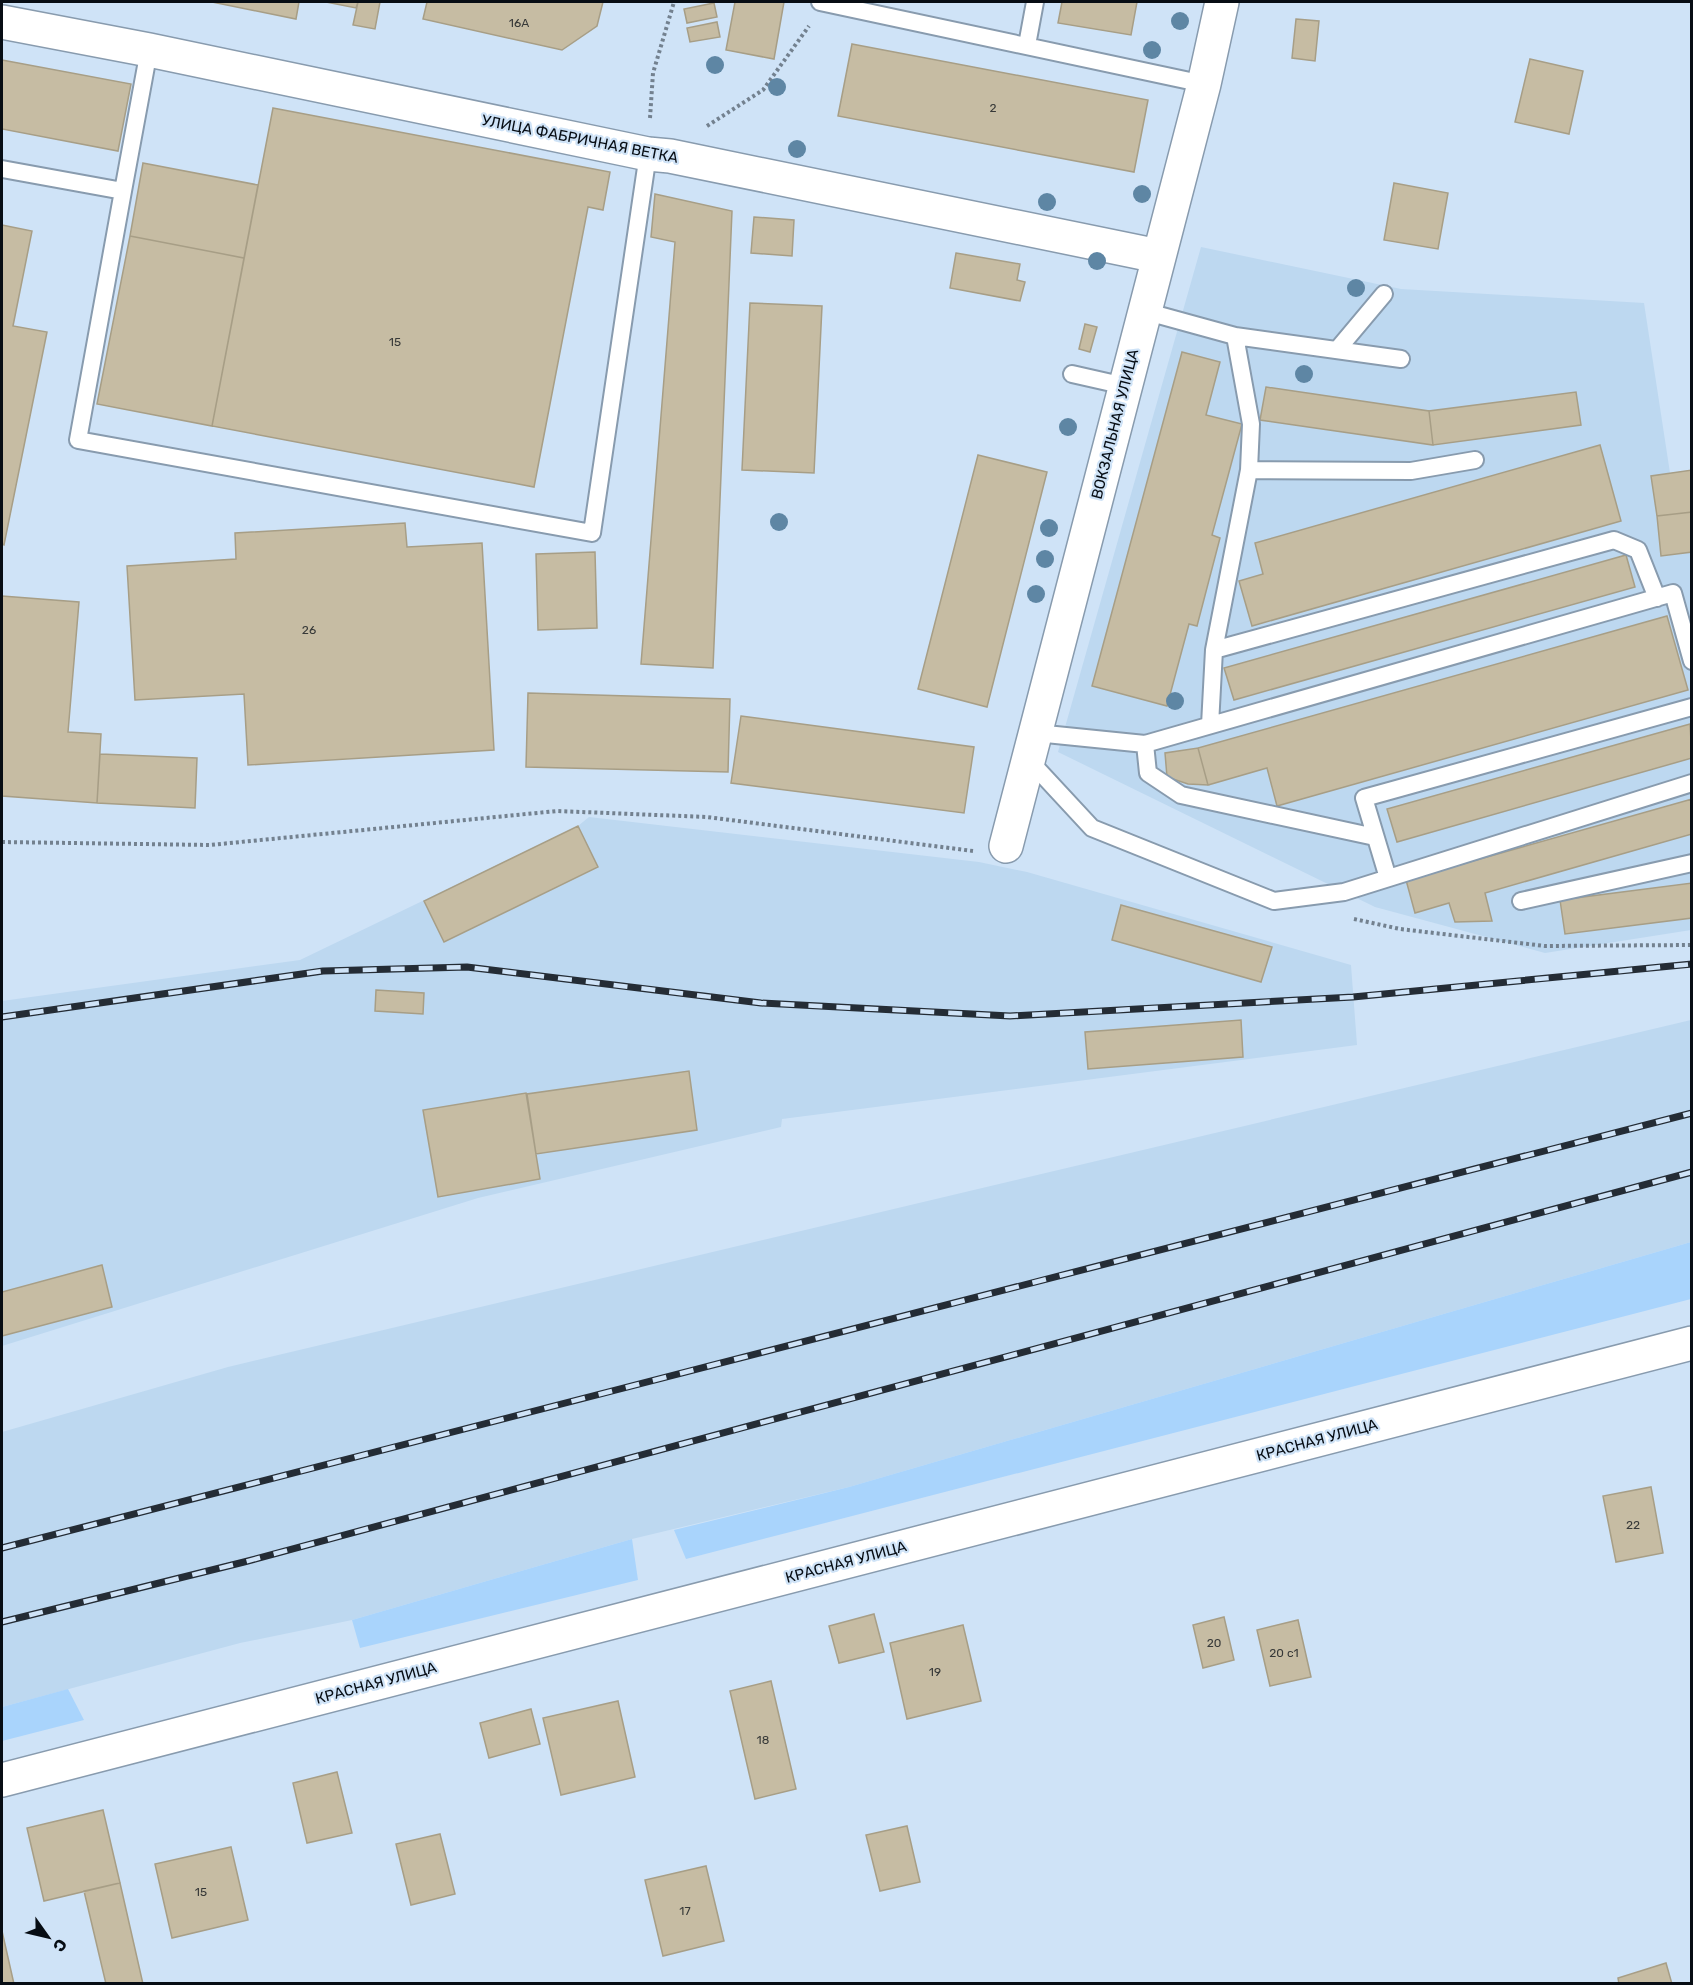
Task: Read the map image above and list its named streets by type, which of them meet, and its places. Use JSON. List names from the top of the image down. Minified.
{"streets":{"street":["УЛИЦА ФАБРИЧНАЯ ВЕТКА","ВОКЗАЛЬНАЯ УЛИЦА","КРАСНАЯ УЛИЦА"]},"crossings":[["УЛИЦА ФАБРИЧНАЯ ВЕТКА","ВОКЗАЛЬНАЯ УЛИЦА"]],"house_numbers":["16А","2","15","26","22","20","20 с1","19","18","15","17"],"north":"bottom right"}
